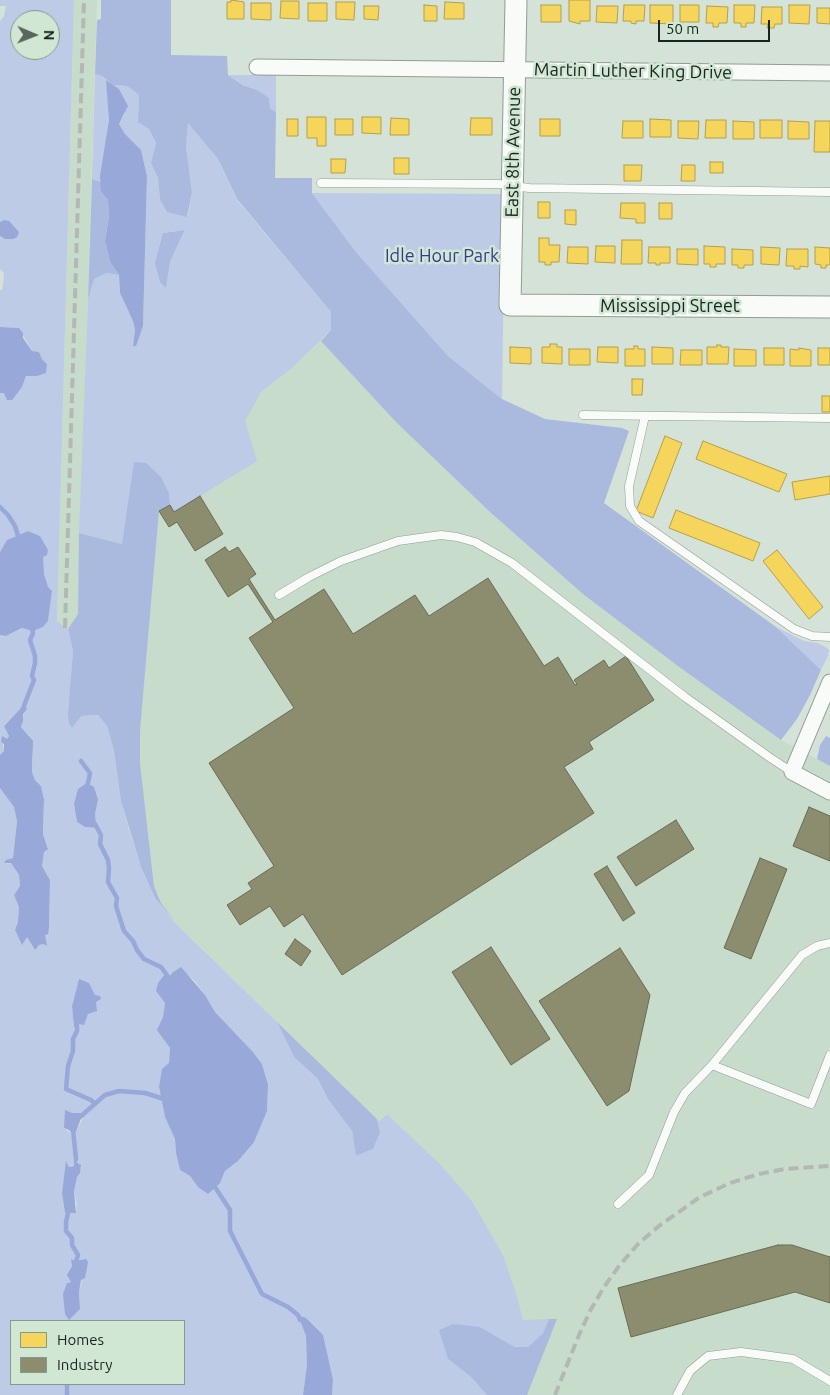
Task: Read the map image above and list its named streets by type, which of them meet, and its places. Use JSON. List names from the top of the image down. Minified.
{"streets":{"street":["Martin Luther King Drive","East 8th Avenue","Mississippi Street"]},"crossings":[["Martin Luther King Drive","East 8th Avenue"],["East 8th Avenue","Mississippi Street"]],"parks":["Idle Hour Park"],"legend":["Homes","Industry"],"scale_bar":"50 m","north":"right"}
